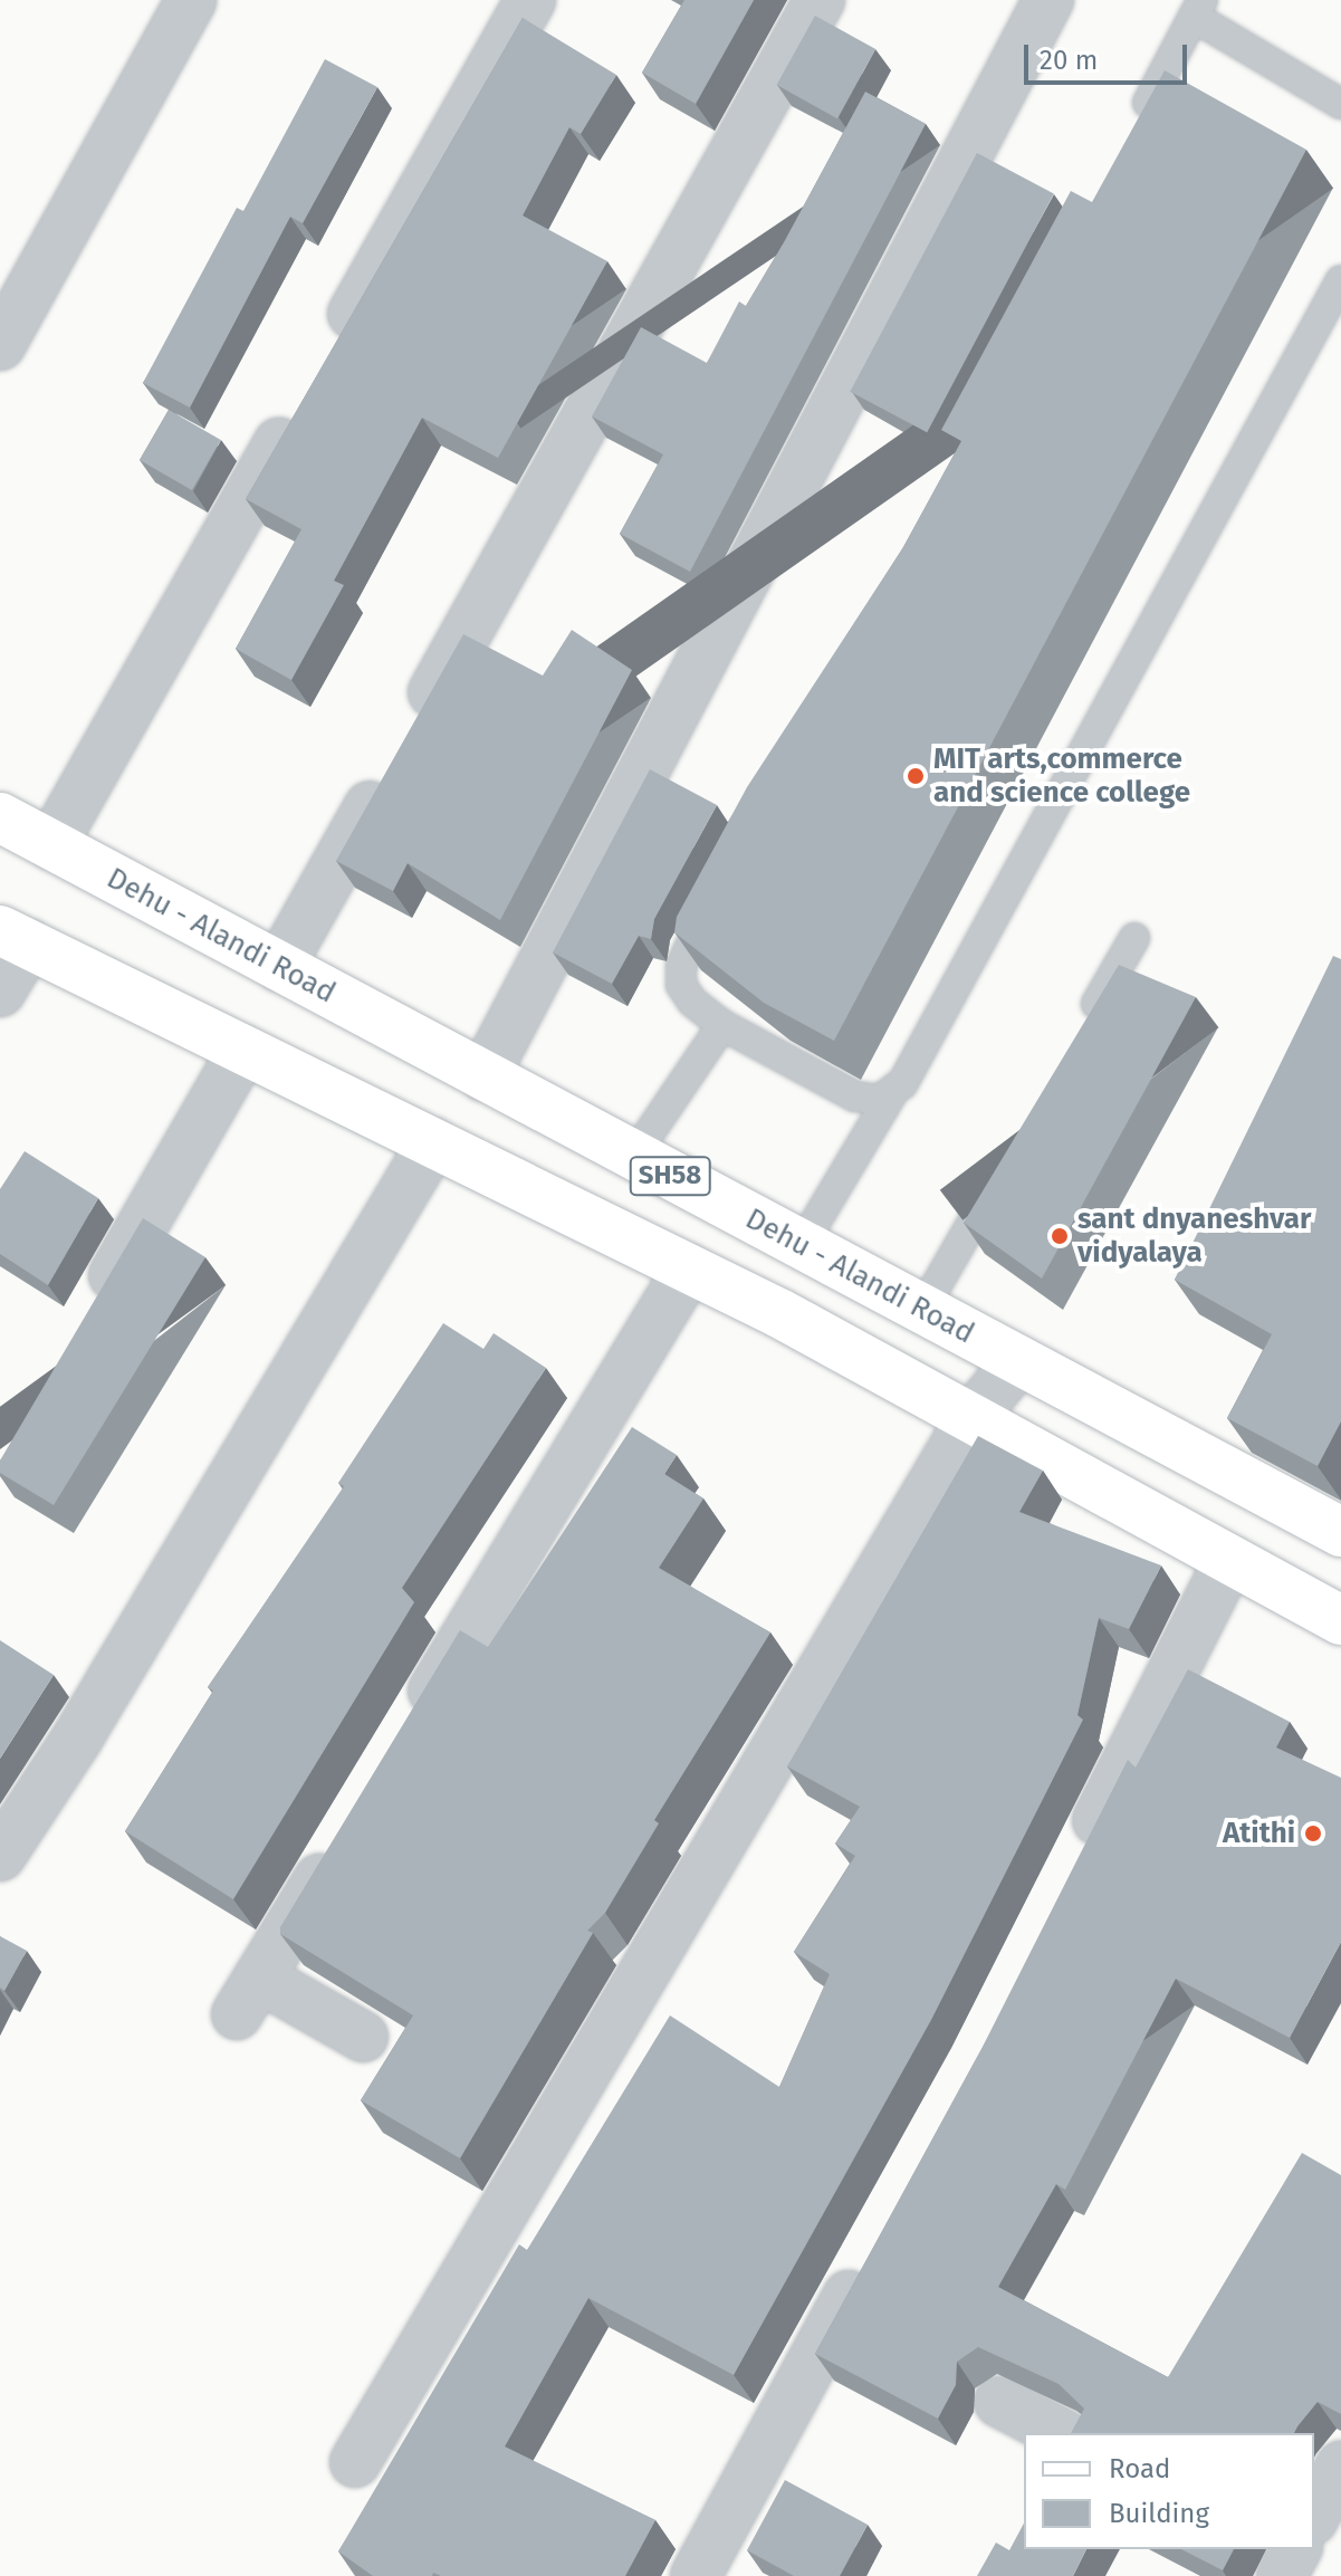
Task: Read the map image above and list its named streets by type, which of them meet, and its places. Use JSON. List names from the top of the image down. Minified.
{"streets":{"main road":["Dehu - Alandi Road","SH58"]},"places":["MIT arts,commerce and science college","sant dnyaneshvar vidyalaya","Atithi"],"legend":["Road","Building"],"scale_bar":"20 m"}
